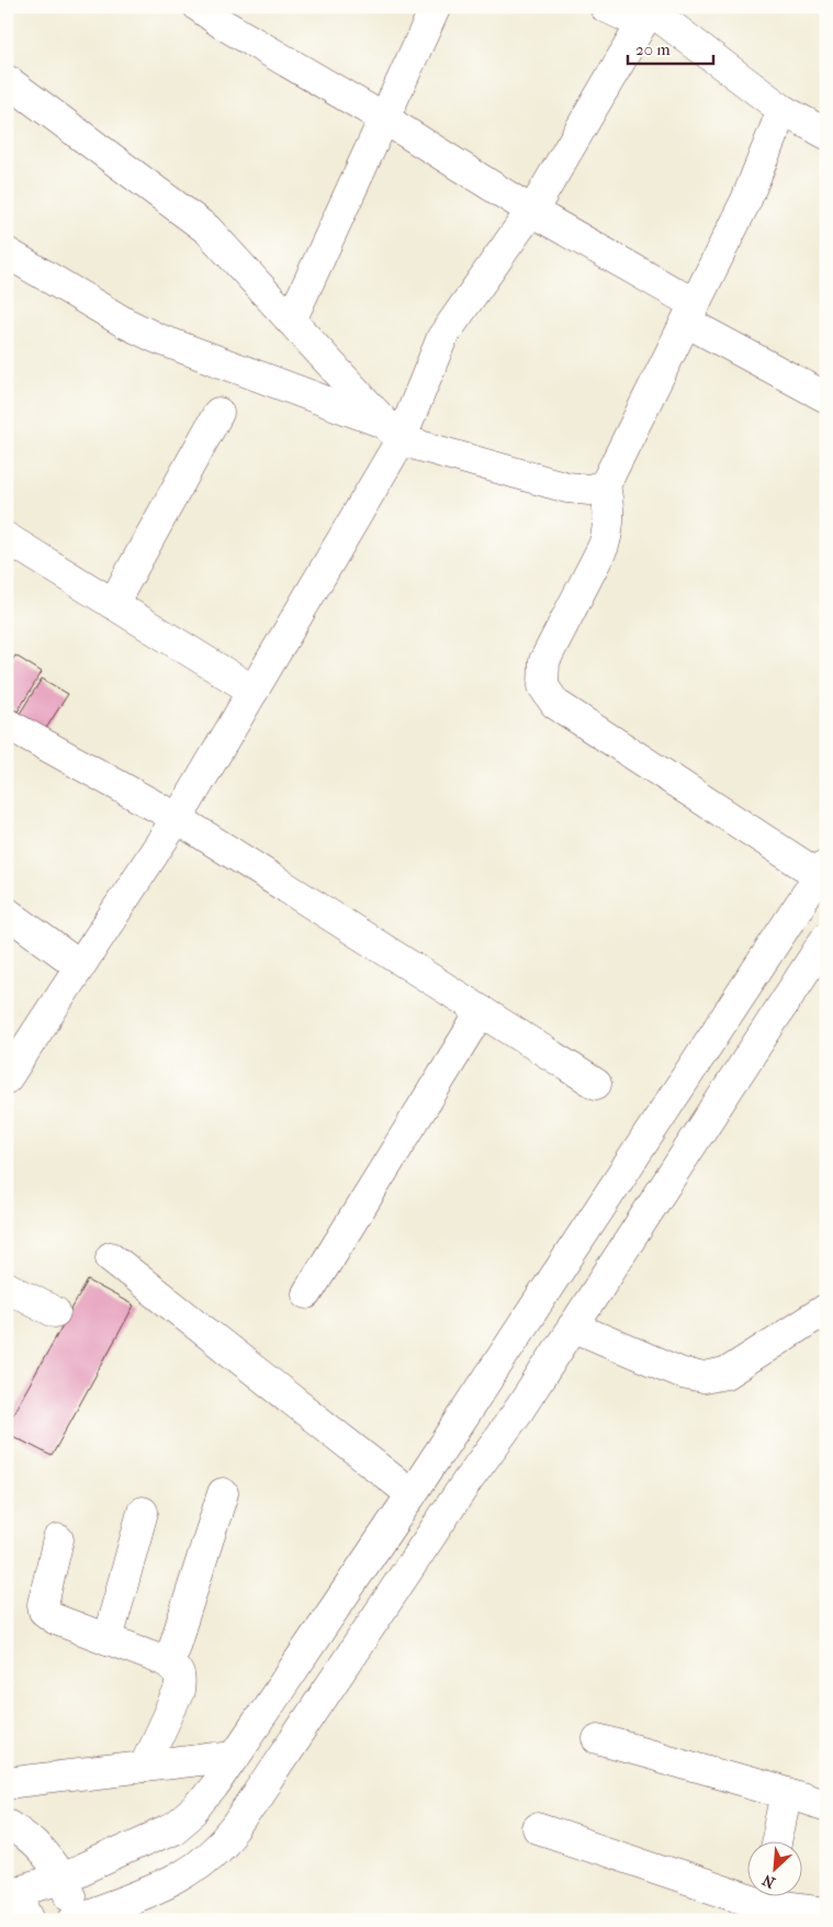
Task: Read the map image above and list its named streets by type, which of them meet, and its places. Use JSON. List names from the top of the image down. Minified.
{"scale_bar":"20 m","north":"bottom left"}
